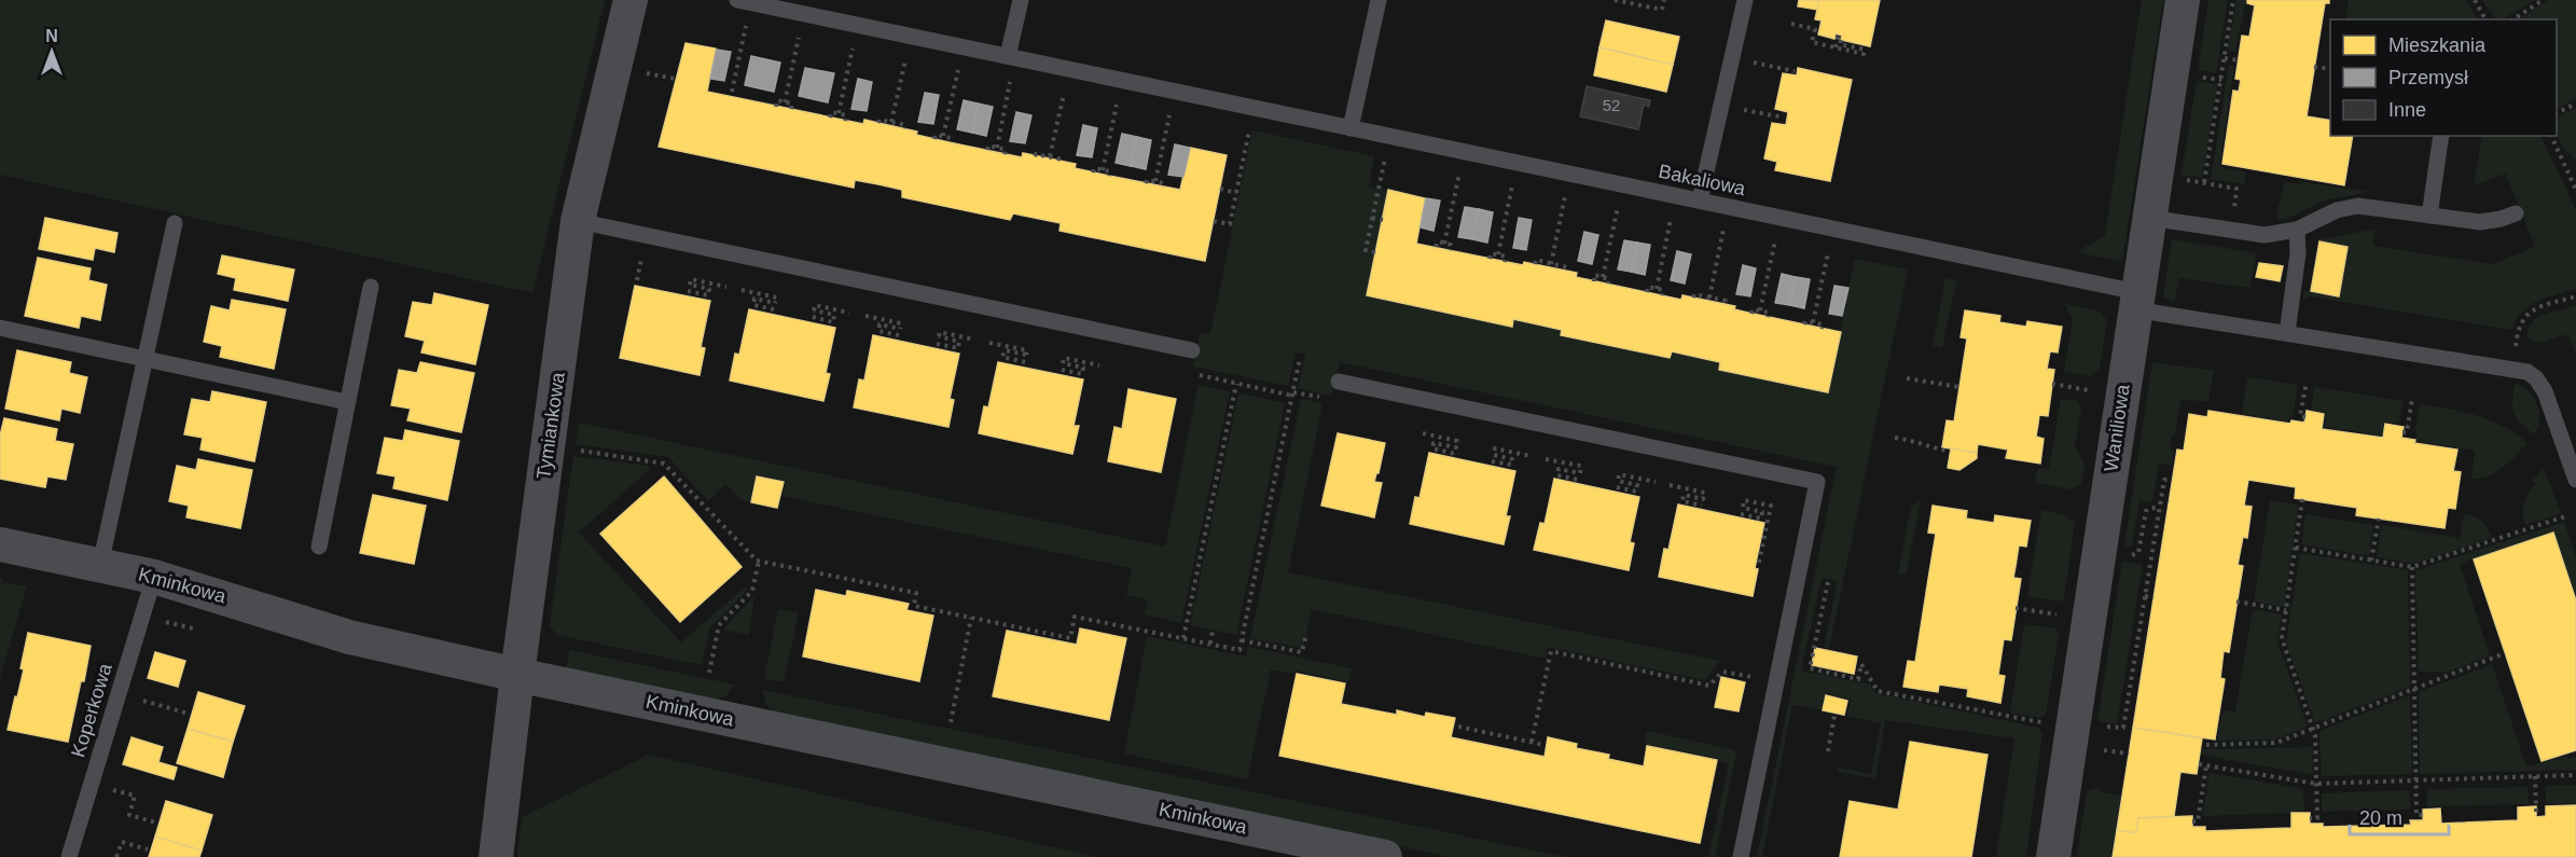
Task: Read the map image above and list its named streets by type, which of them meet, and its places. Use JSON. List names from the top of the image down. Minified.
{"streets":{"street":["Tymiankowa","Waniliowa","Kminkowa"],"lane":["Bakaliowa","Koperkowa"]},"crossings":[["Bakaliowa","Waniliowa"],["Tymiankowa","Kminkowa"],["Kminkowa","Koperkowa"]],"house_numbers":["52"],"legend":["Mieszkania","Przemysł","Inne"],"scale_bar":"20 m","north":"top"}
